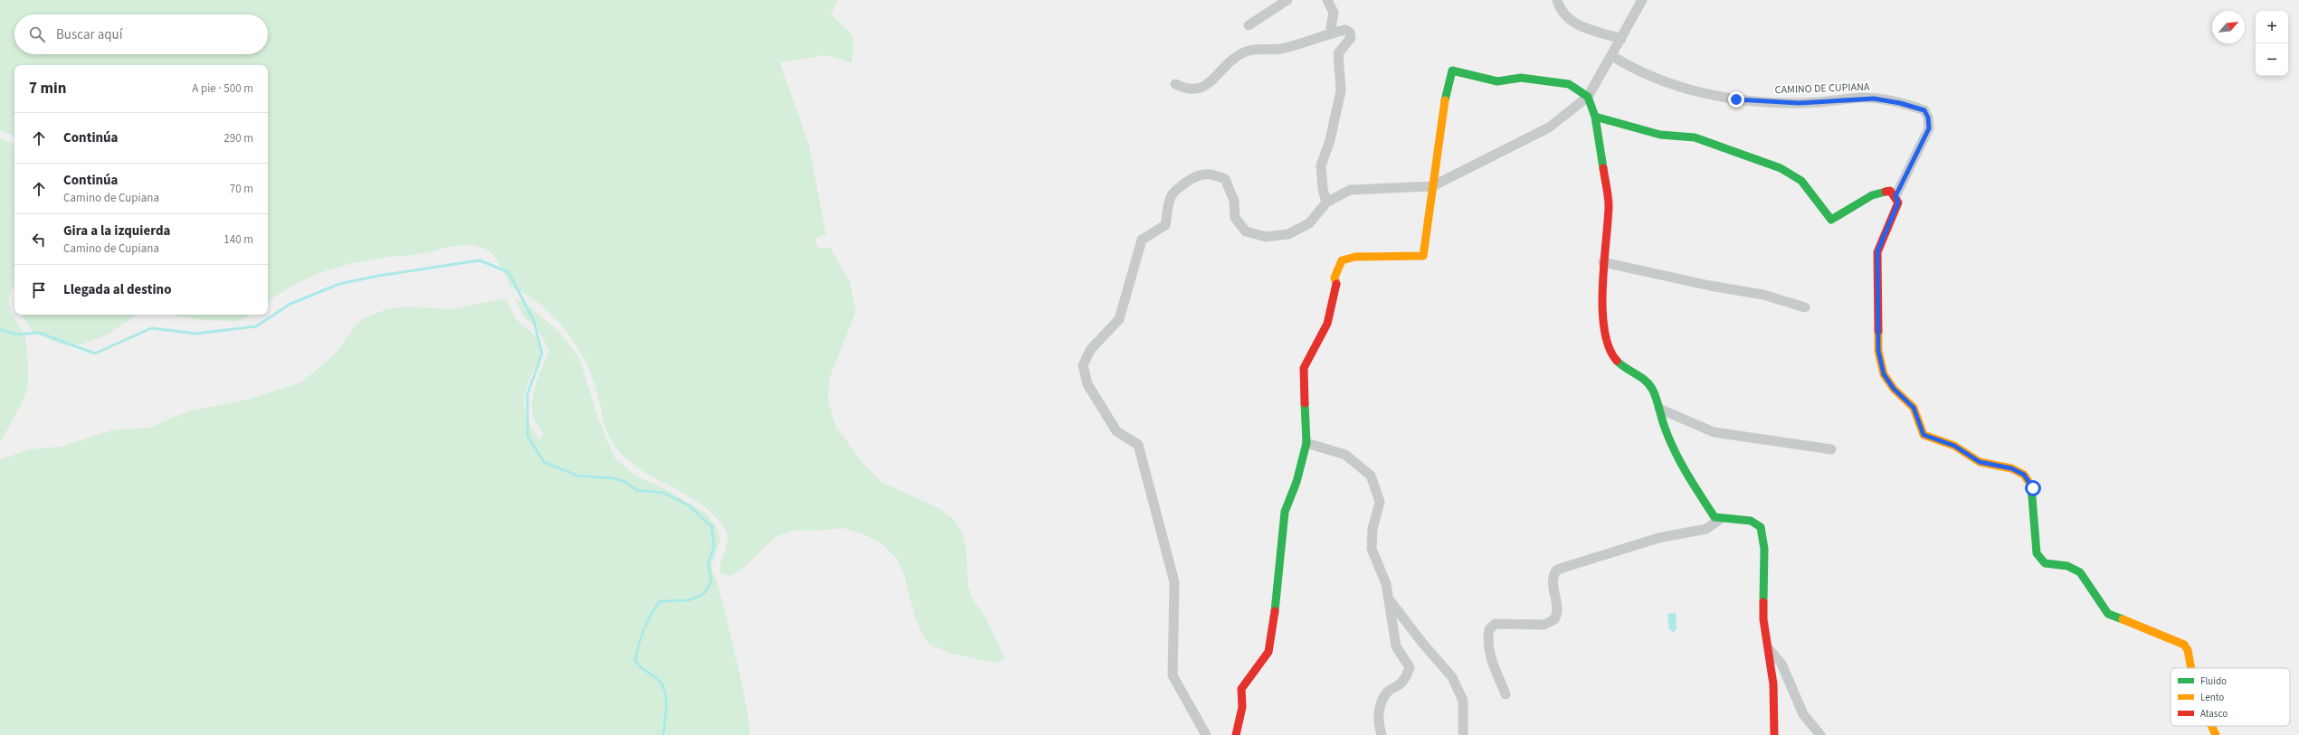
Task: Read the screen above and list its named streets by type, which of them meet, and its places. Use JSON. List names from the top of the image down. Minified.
{"streets":{"street":["CAMINO DE CUPIANA"]},"legend":["Fluido","Lento","Atasco"],"north":"top right","page":{"map_buttons":["+","−"],"search":"Buscar aquí","heading":["7 min","A pie · 500 m"],"list":[["Continúa","290 m"],["Continúa","Camino de Cupiana","70 m"],["Gira a la izquierda","Camino de Cupiana","140 m"],"Llegada al destino"]}}
